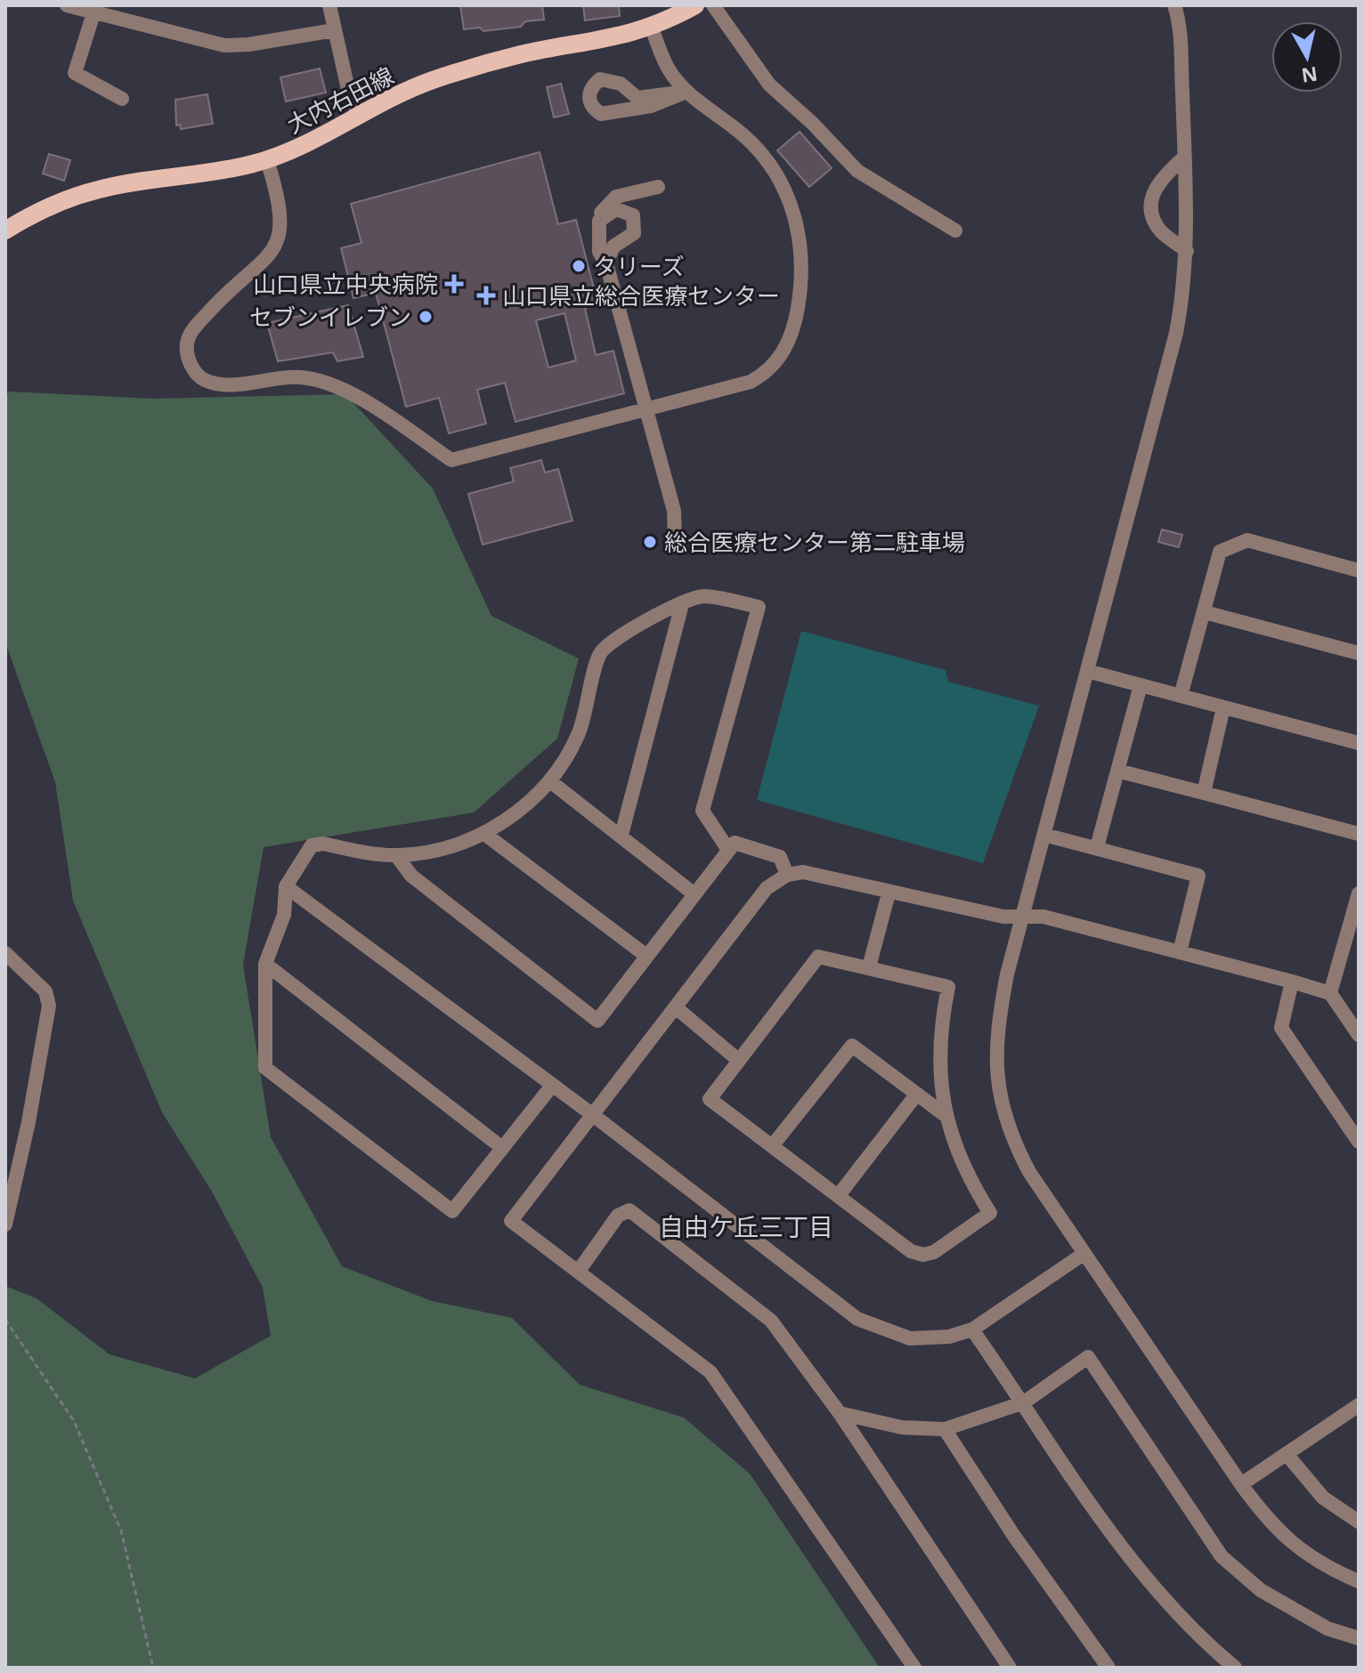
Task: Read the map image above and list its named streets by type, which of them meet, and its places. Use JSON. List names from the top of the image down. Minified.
{"streets":{"main road":["大内右田線"]},"districts":["自由ケ丘三丁目"],"places":{"other":["タリーズ","セブンイレブン","総合医療センター第二駐車場"],"health":["山口県立中央病院","山口県立総合医療センター"]},"north":"bottom"}
